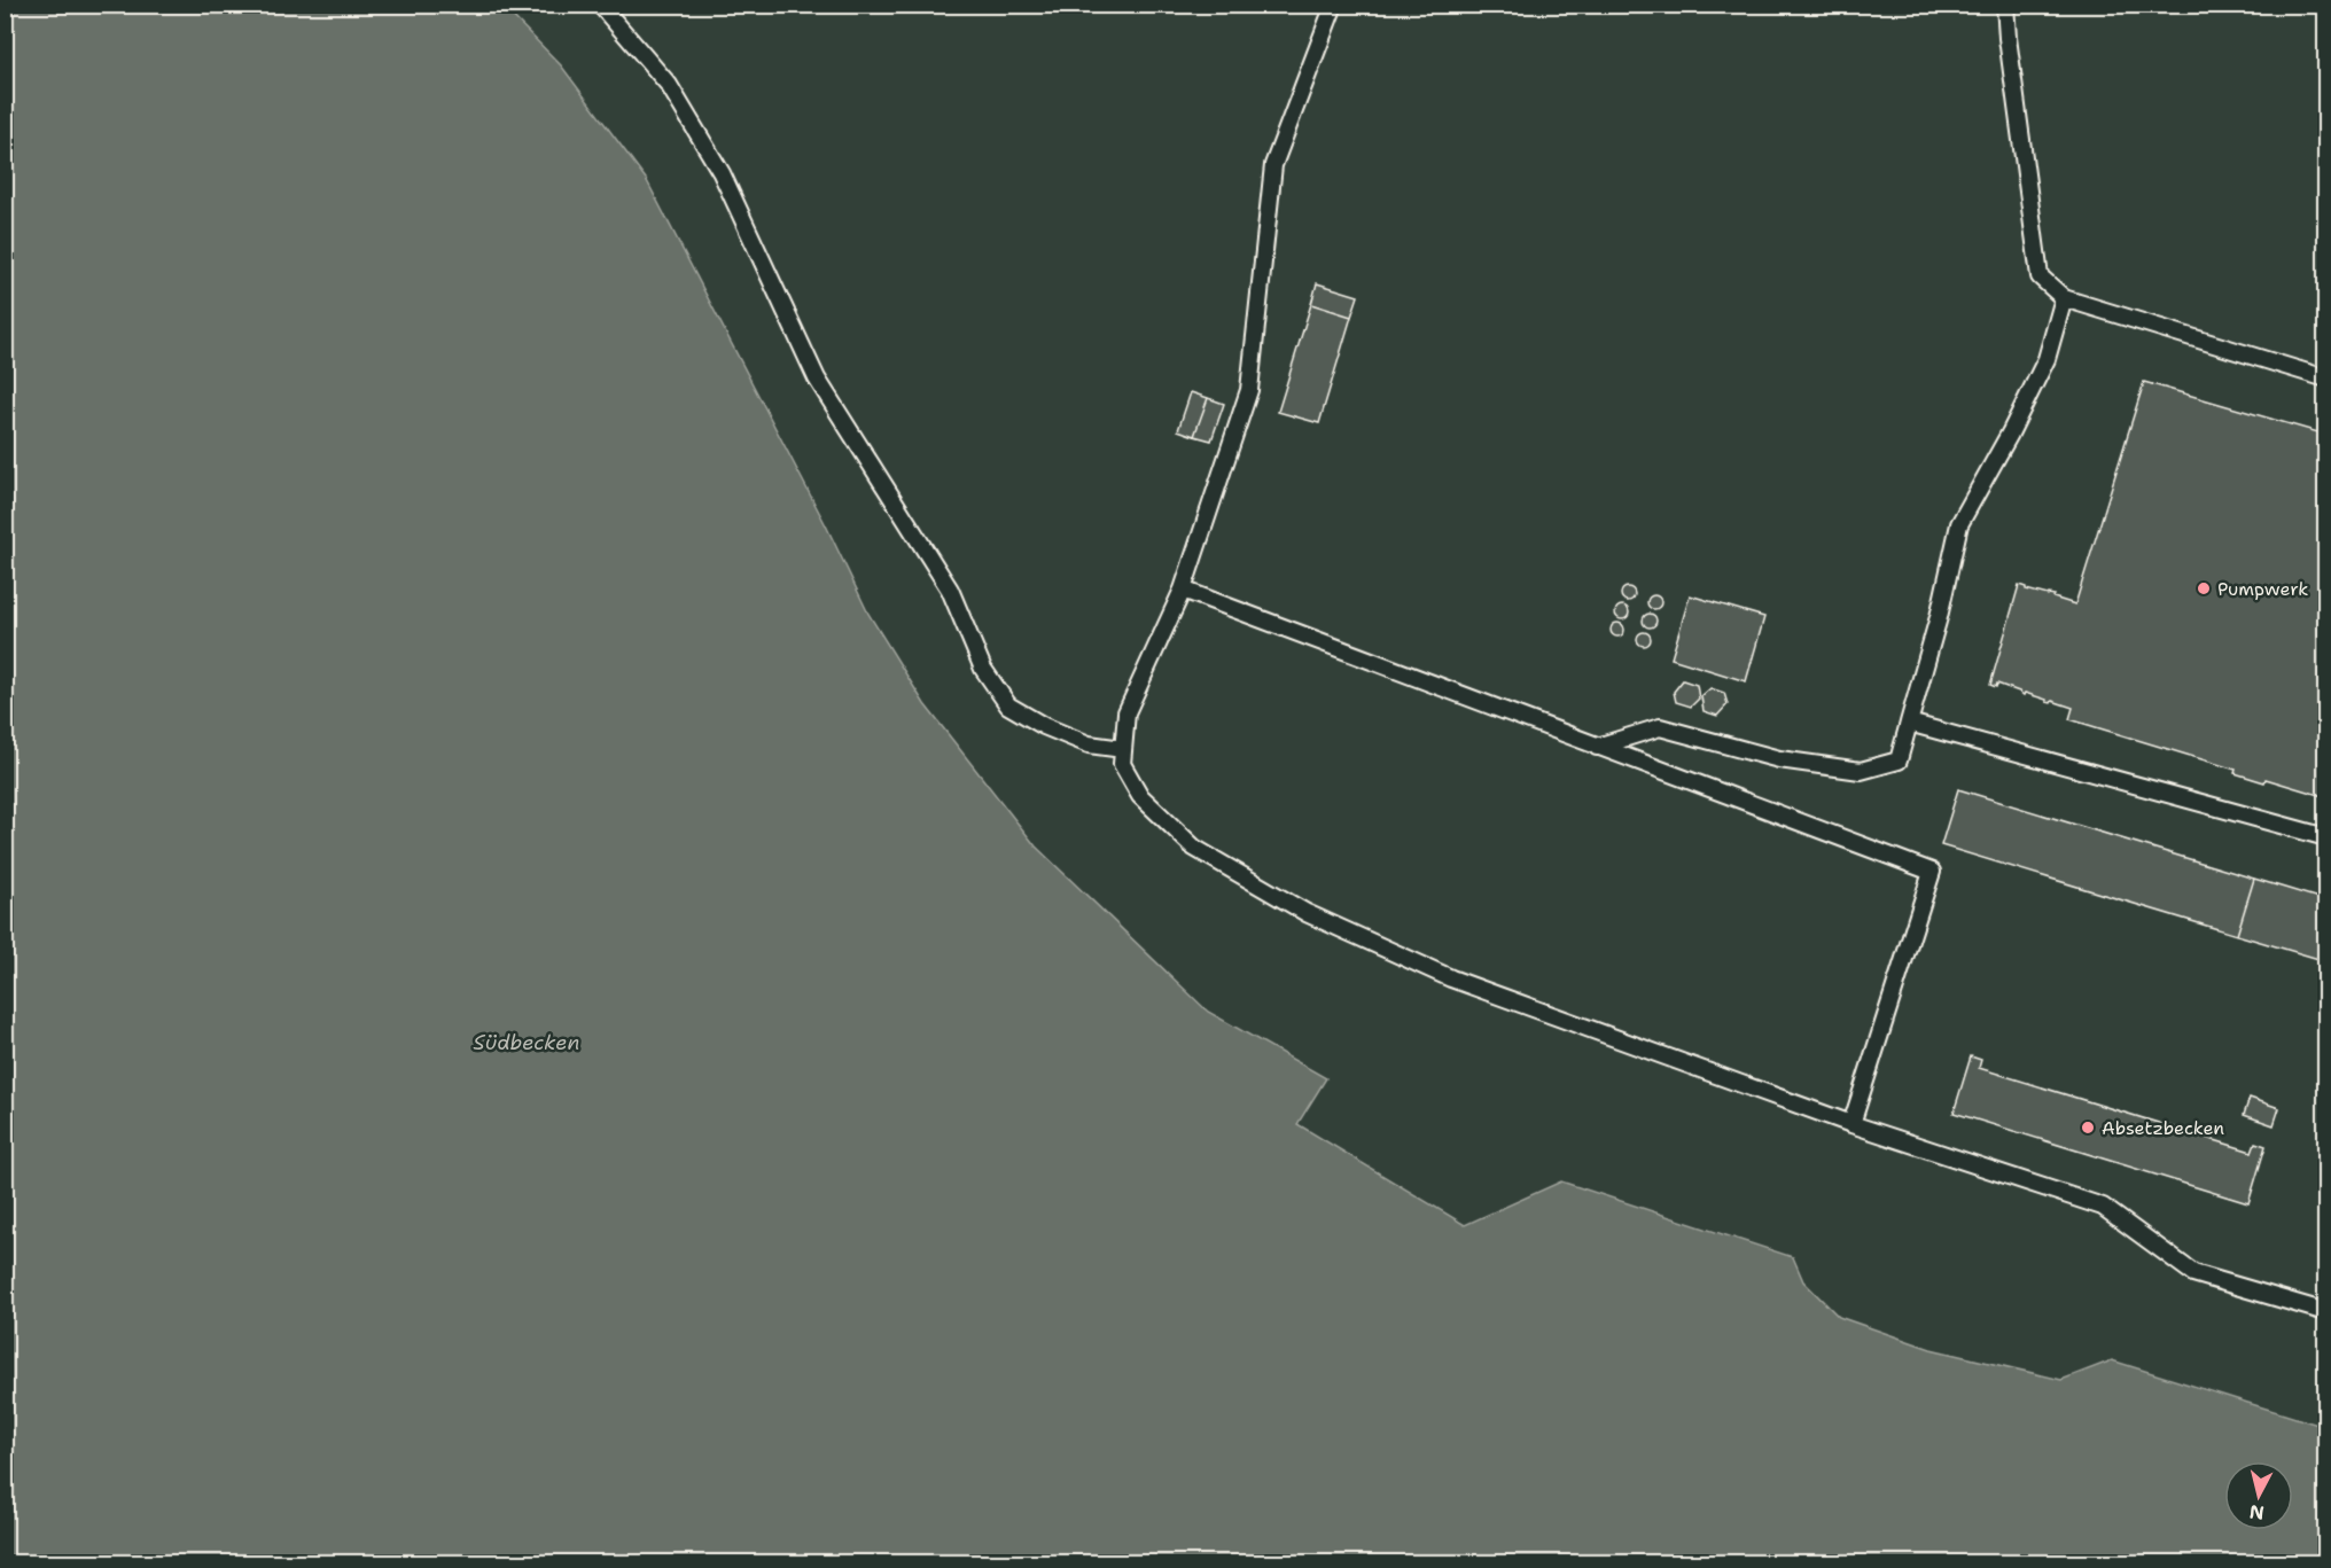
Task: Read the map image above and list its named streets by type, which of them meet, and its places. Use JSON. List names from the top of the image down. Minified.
{"water":["Südbecken"],"places":["Pumpwerk","Absetzbecken"],"north":"bottom"}
